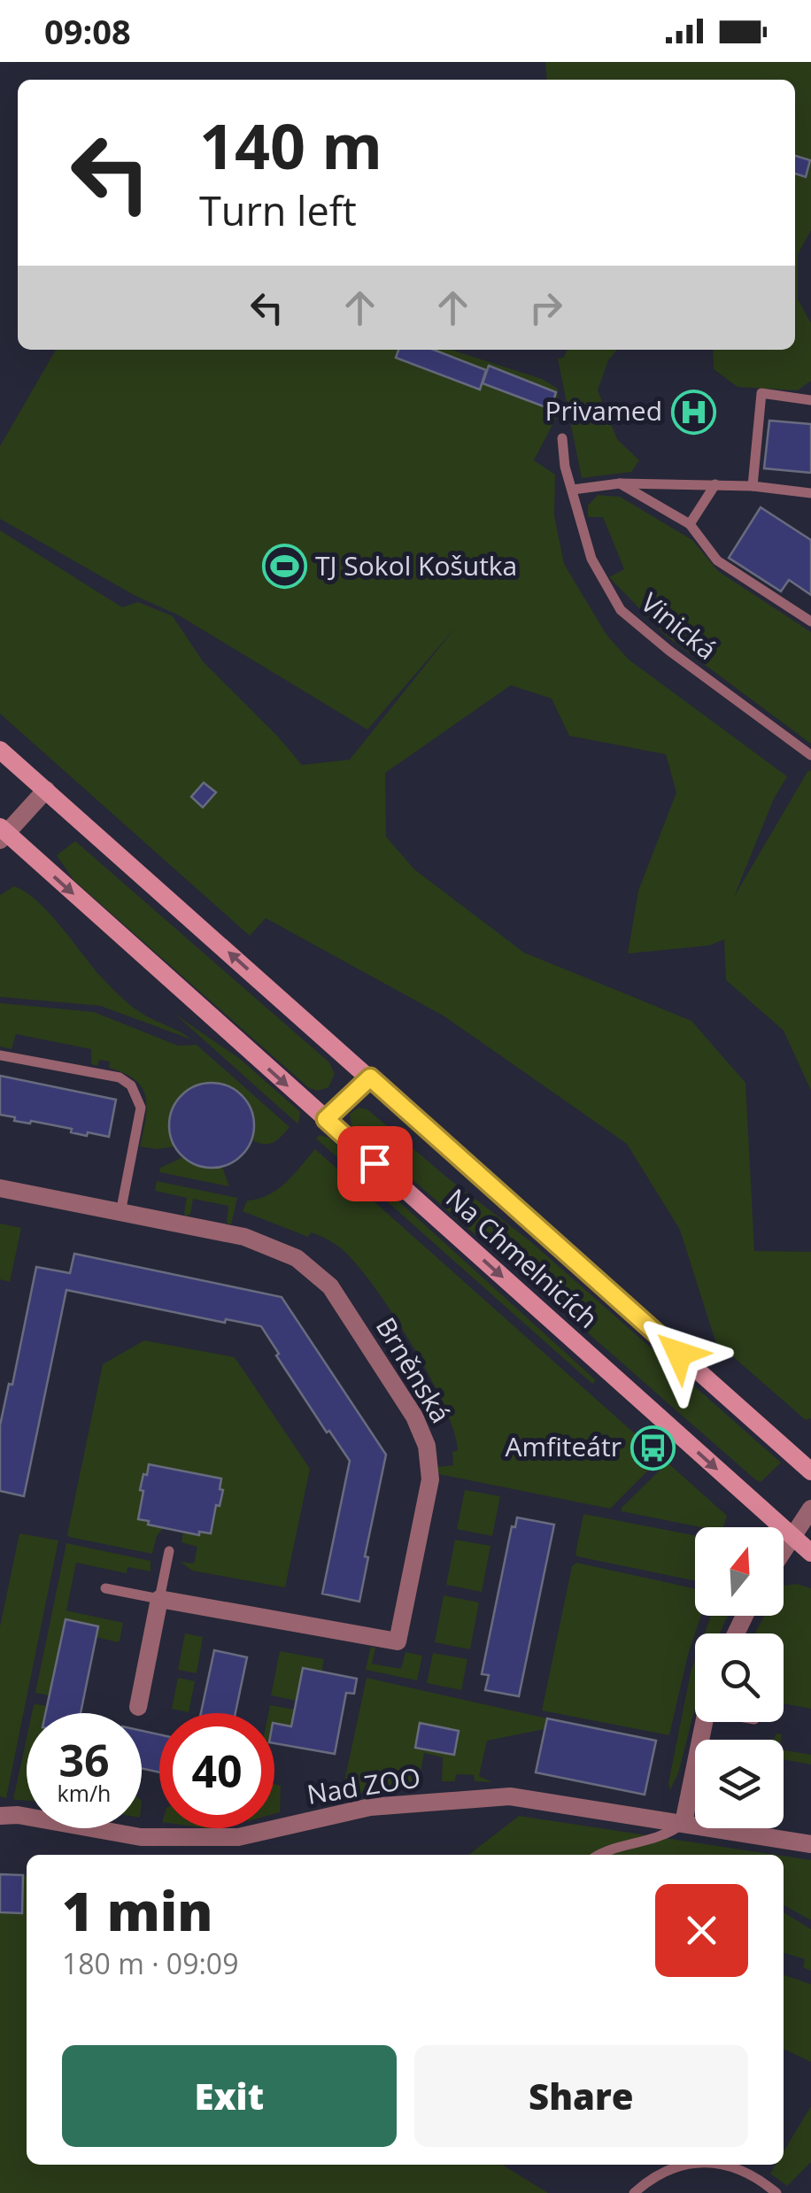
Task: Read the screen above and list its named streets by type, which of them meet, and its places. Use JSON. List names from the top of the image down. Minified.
{"streets":{"street":["Na Chmelnicích","Brněnská","Nad ZOO"],"lane":["Vinická"]},"places":{"hospital":["Privamed"],"sports":["TJ Sokol Košutka"],"bus stop":["Amfiteátr"]},"north":"top","page":{"status":"09:08","turn":["140 m","Turn left"],"speed":"36 km/h","limit":"40","heading":["1 min","180 m · 09:09"],"buttons":["Exit","Share"]}}
